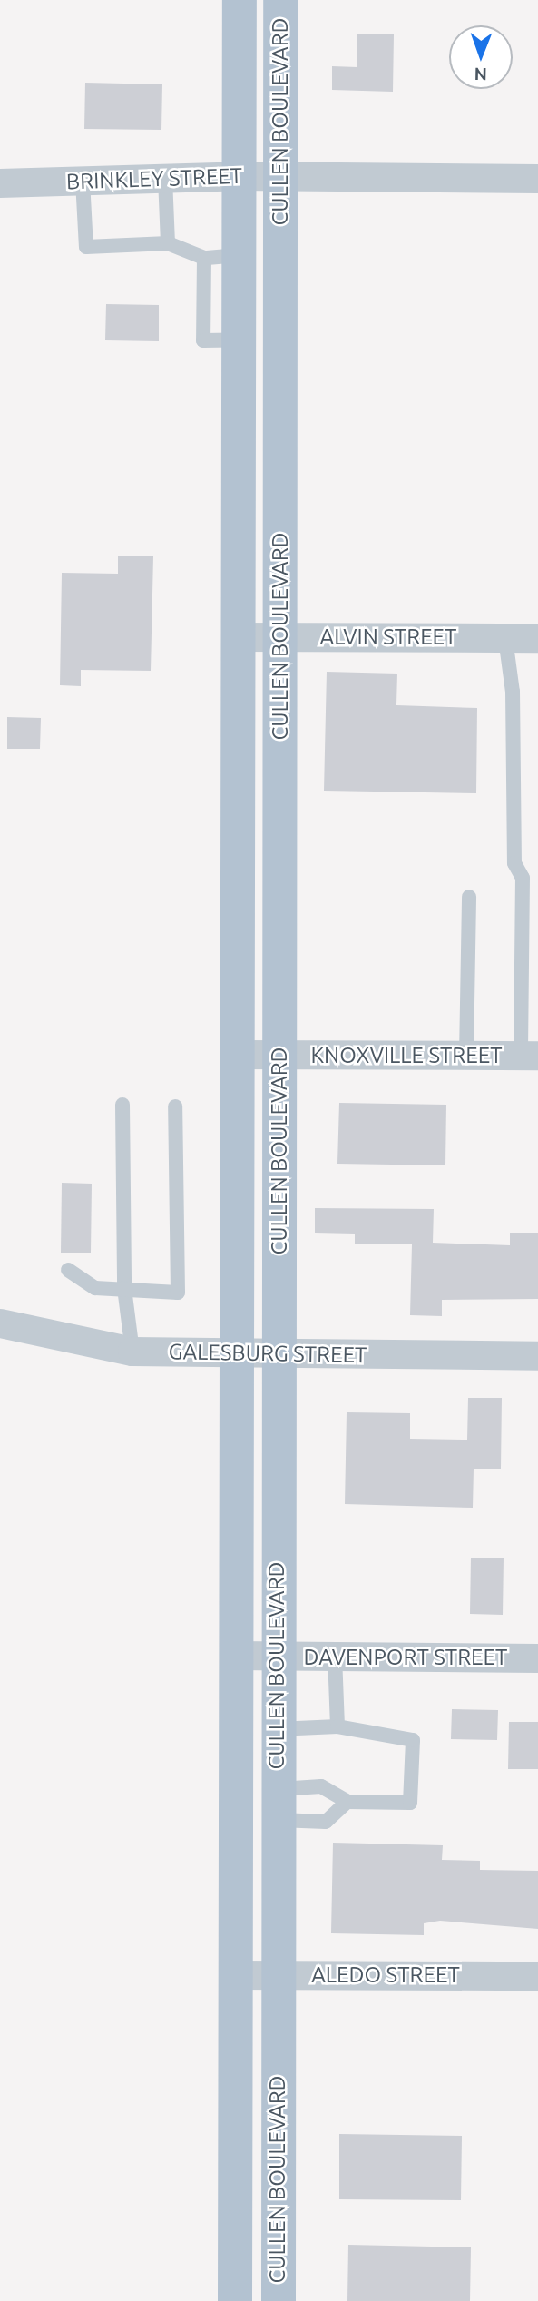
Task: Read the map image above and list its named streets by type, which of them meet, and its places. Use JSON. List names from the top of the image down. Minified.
{"streets":{"main road":["CULLEN BOULEVARD"],"street":["BRINKLEY STREET","ALVIN STREET","KNOXVILLE STREET","GALESBURG STREET","DAVENPORT STREET","ALEDO STREET"]},"crossings":[["CULLEN BOULEVARD","BRINKLEY STREET"],["CULLEN BOULEVARD","ALVIN STREET"],["CULLEN BOULEVARD","KNOXVILLE STREET"],["CULLEN BOULEVARD","GALESBURG STREET"],["CULLEN BOULEVARD","DAVENPORT STREET"],["CULLEN BOULEVARD","ALEDO STREET"]],"north":"bottom"}
